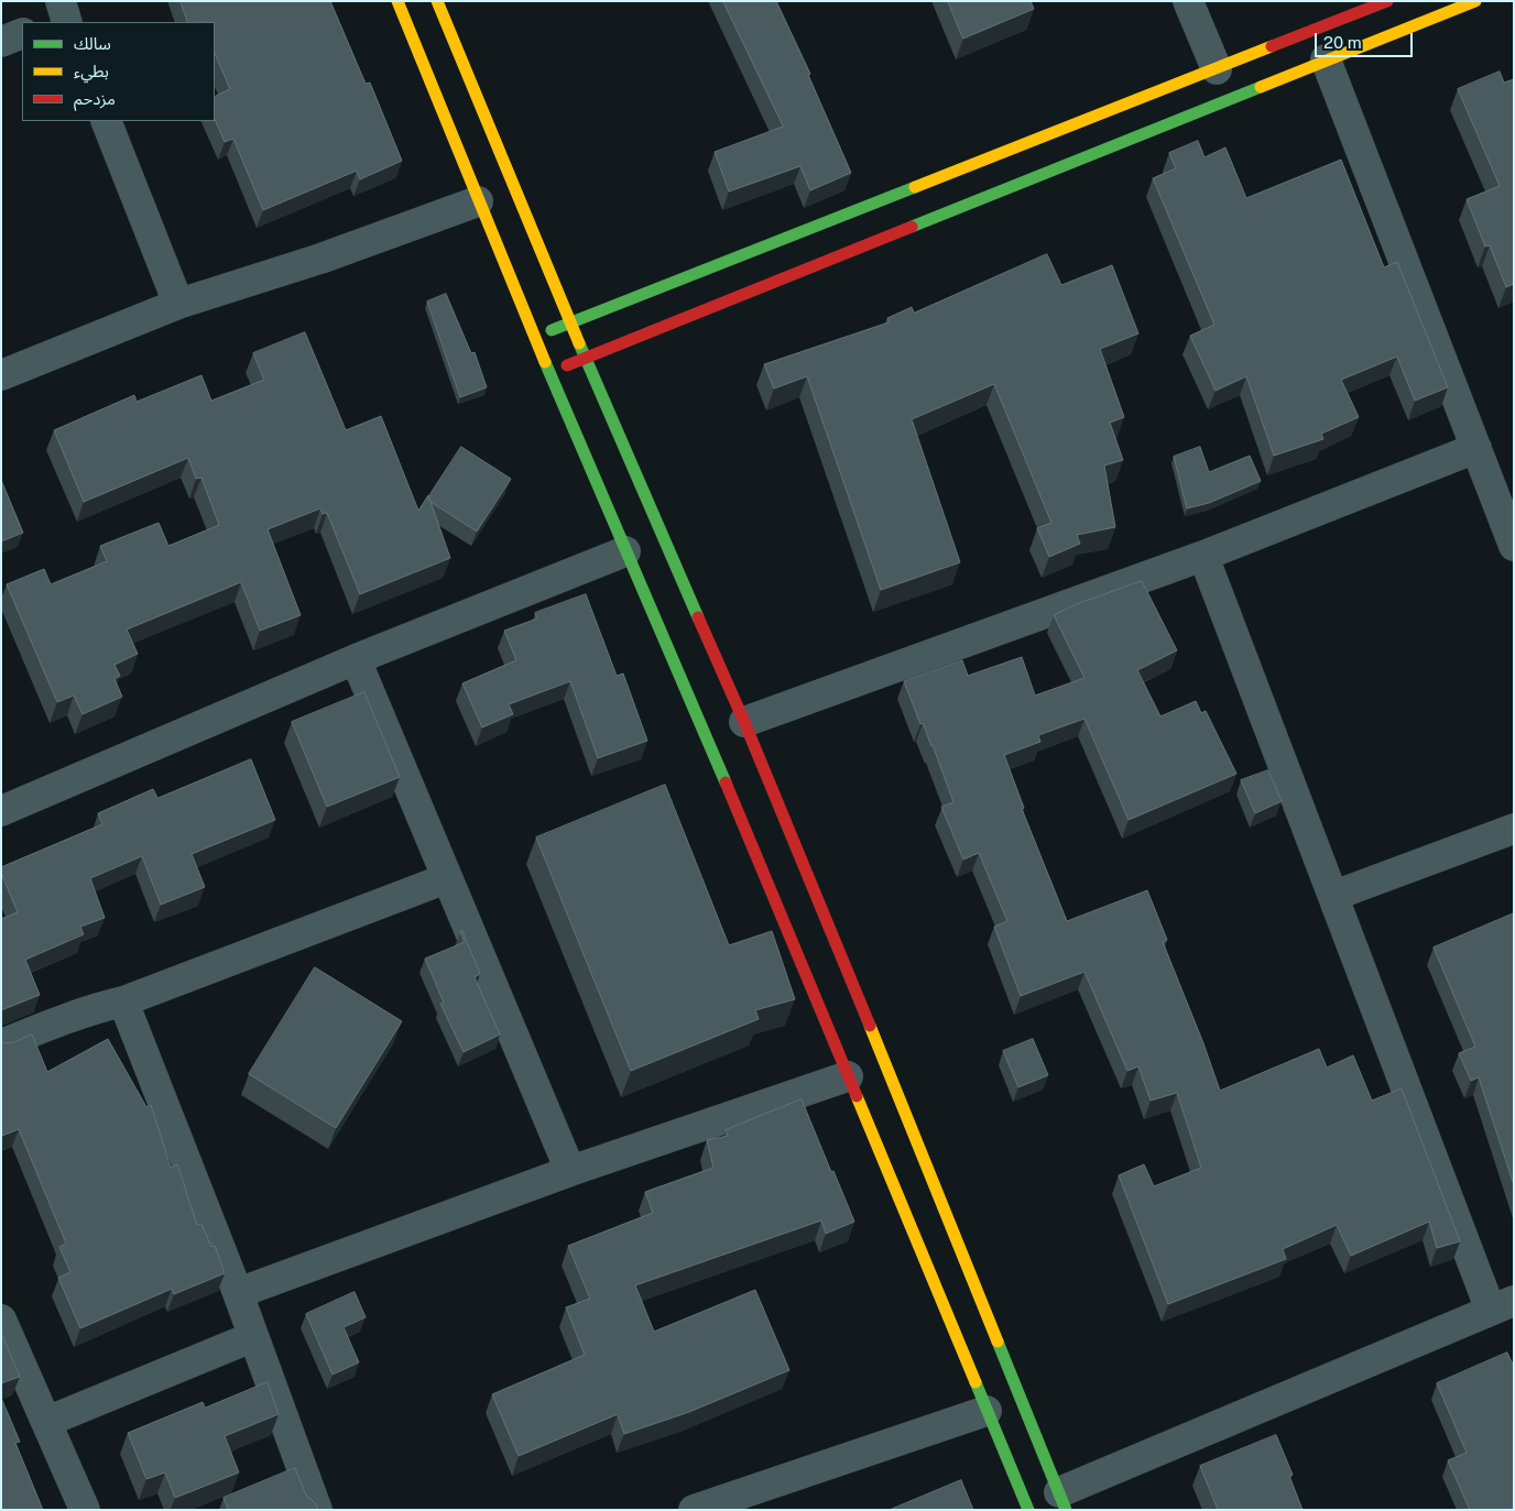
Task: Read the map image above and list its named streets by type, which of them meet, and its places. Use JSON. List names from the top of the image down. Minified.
{"legend":["سالك","بطيء","مزدحم"],"scale_bar":"20 m"}
